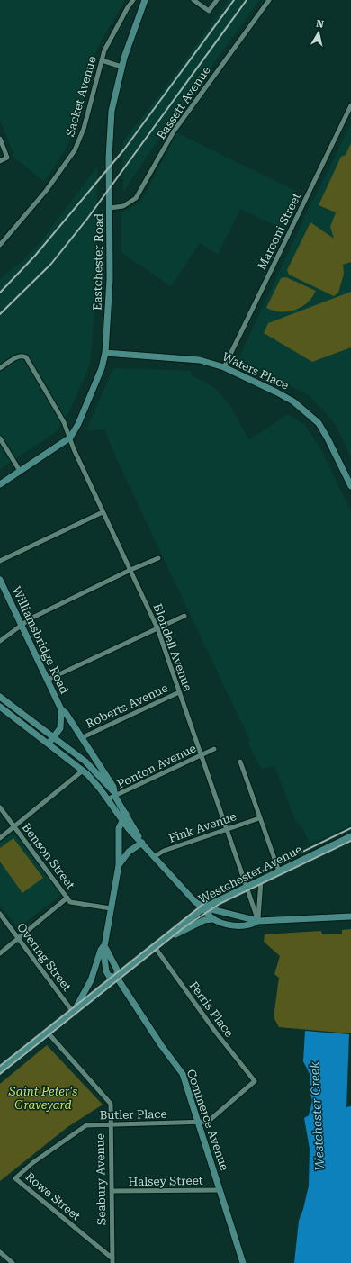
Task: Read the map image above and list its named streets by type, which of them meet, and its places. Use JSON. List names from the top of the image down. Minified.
{"streets":{"main road":["Eastchester Road","Waters Place","Williamsbridge Road","Westchester Avenue","Commerce Avenue"],"street":["Sacket Avenue","Bassett Avenue","Marconi Street","Blondell Avenue","Roberts Avenue","Ponton Avenue","Fink Avenue","Benson Street","Overing Street","Ferris Place","Butler Place","Seabury Avenue","Halsey Street","Rowe Street"]},"crossings":[["Bassett Avenue","Eastchester Road"],["Marconi Street","Waters Place"],["Eastchester Road","Waters Place"],["Eastchester Road","Blondell Avenue"],["Williamsbridge Road","Roberts Avenue"],["Williamsbridge Road","Ponton Avenue"],["Blondell Avenue","Roberts Avenue"],["Blondell Avenue","Ponton Avenue"],["Blondell Avenue","Fink Avenue"],["Blondell Avenue","Westchester Avenue"],["Westchester Avenue","Overing Street"],["Westchester Avenue","Ferris Place"],["Westchester Avenue","Commerce Avenue"],["Westchester Avenue","Seabury Avenue"],["Ferris Place","Butler Place"],["Butler Place","Commerce Avenue"],["Butler Place","Seabury Avenue"],["Butler Place","Rowe Street"],["Commerce Avenue","Halsey Street"],["Seabury Avenue","Halsey Street"],["Seabury Avenue","Rowe Street"]],"water":["Westchester Creek"],"parks":["Saint Peter's Graveyard"],"north":"top"}
